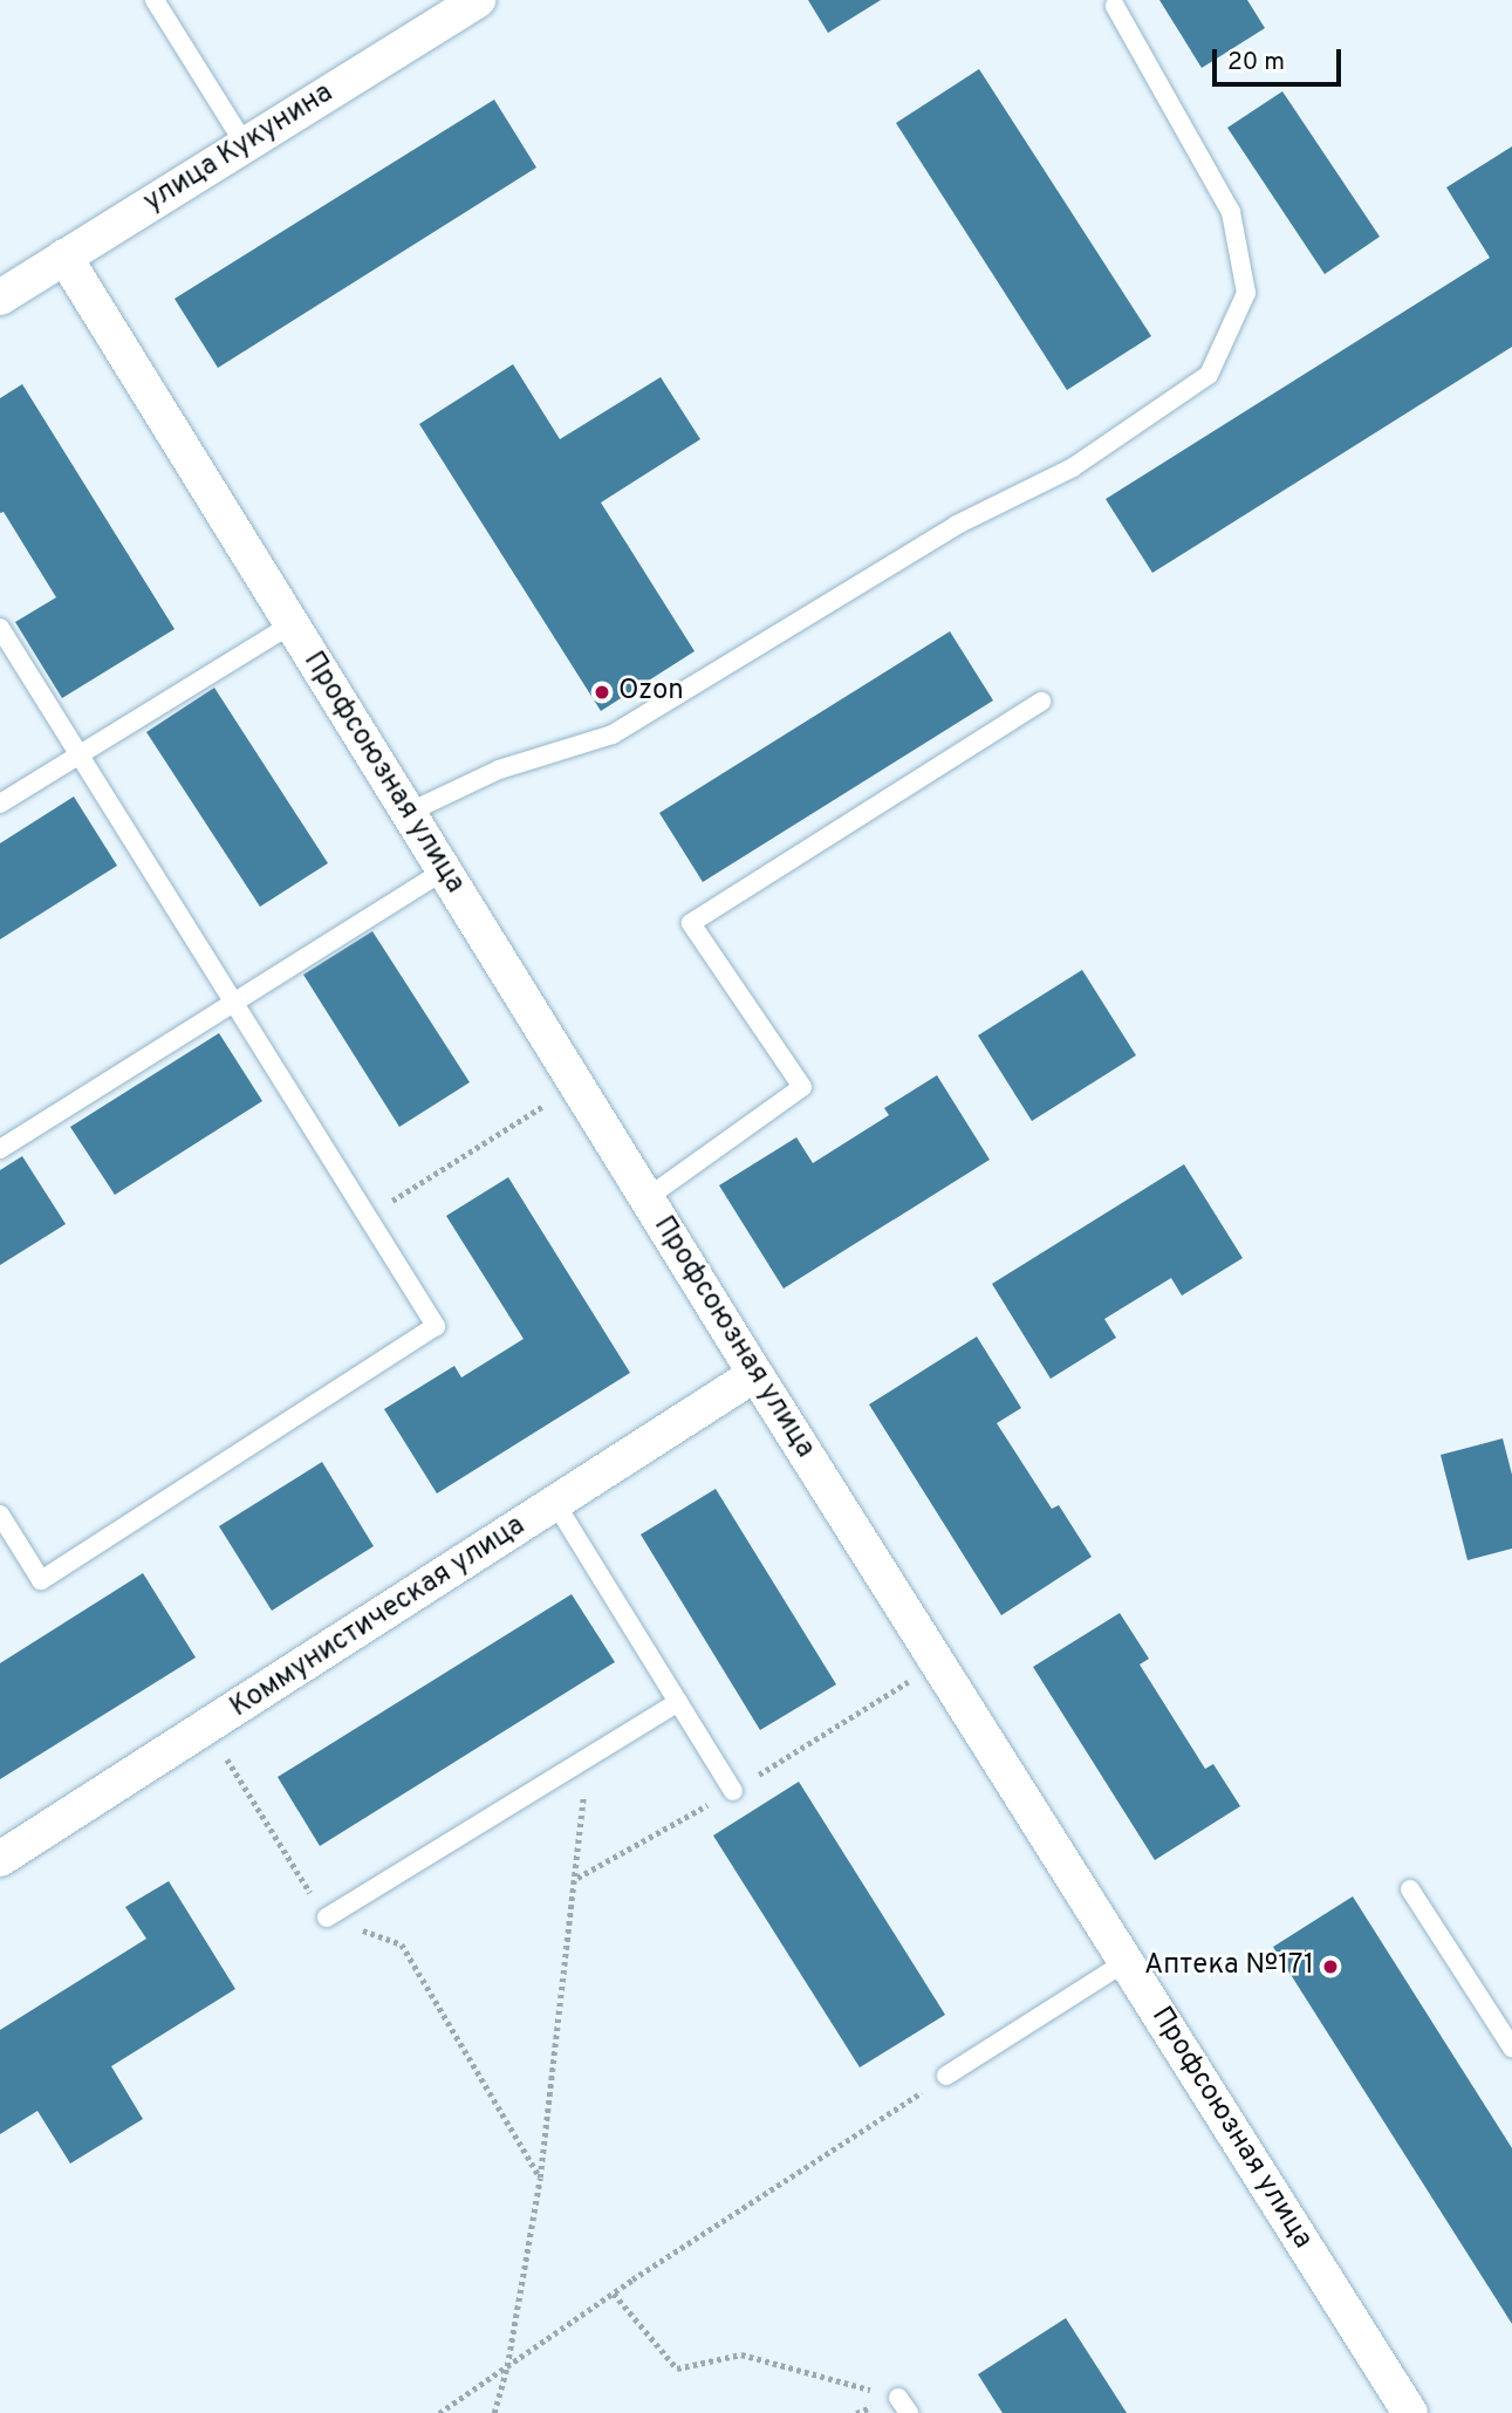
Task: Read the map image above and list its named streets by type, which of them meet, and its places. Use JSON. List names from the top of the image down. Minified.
{"streets":{"street":["улица Кукунина","Профсоюзная улица","Коммунистическая улица"]},"crossings":[["улица Кукунина","Профсоюзная улица"],["Профсоюзная улица","Коммунистическая улица"]],"places":["Ozon","Аптека №171"],"scale_bar":"20 m"}
